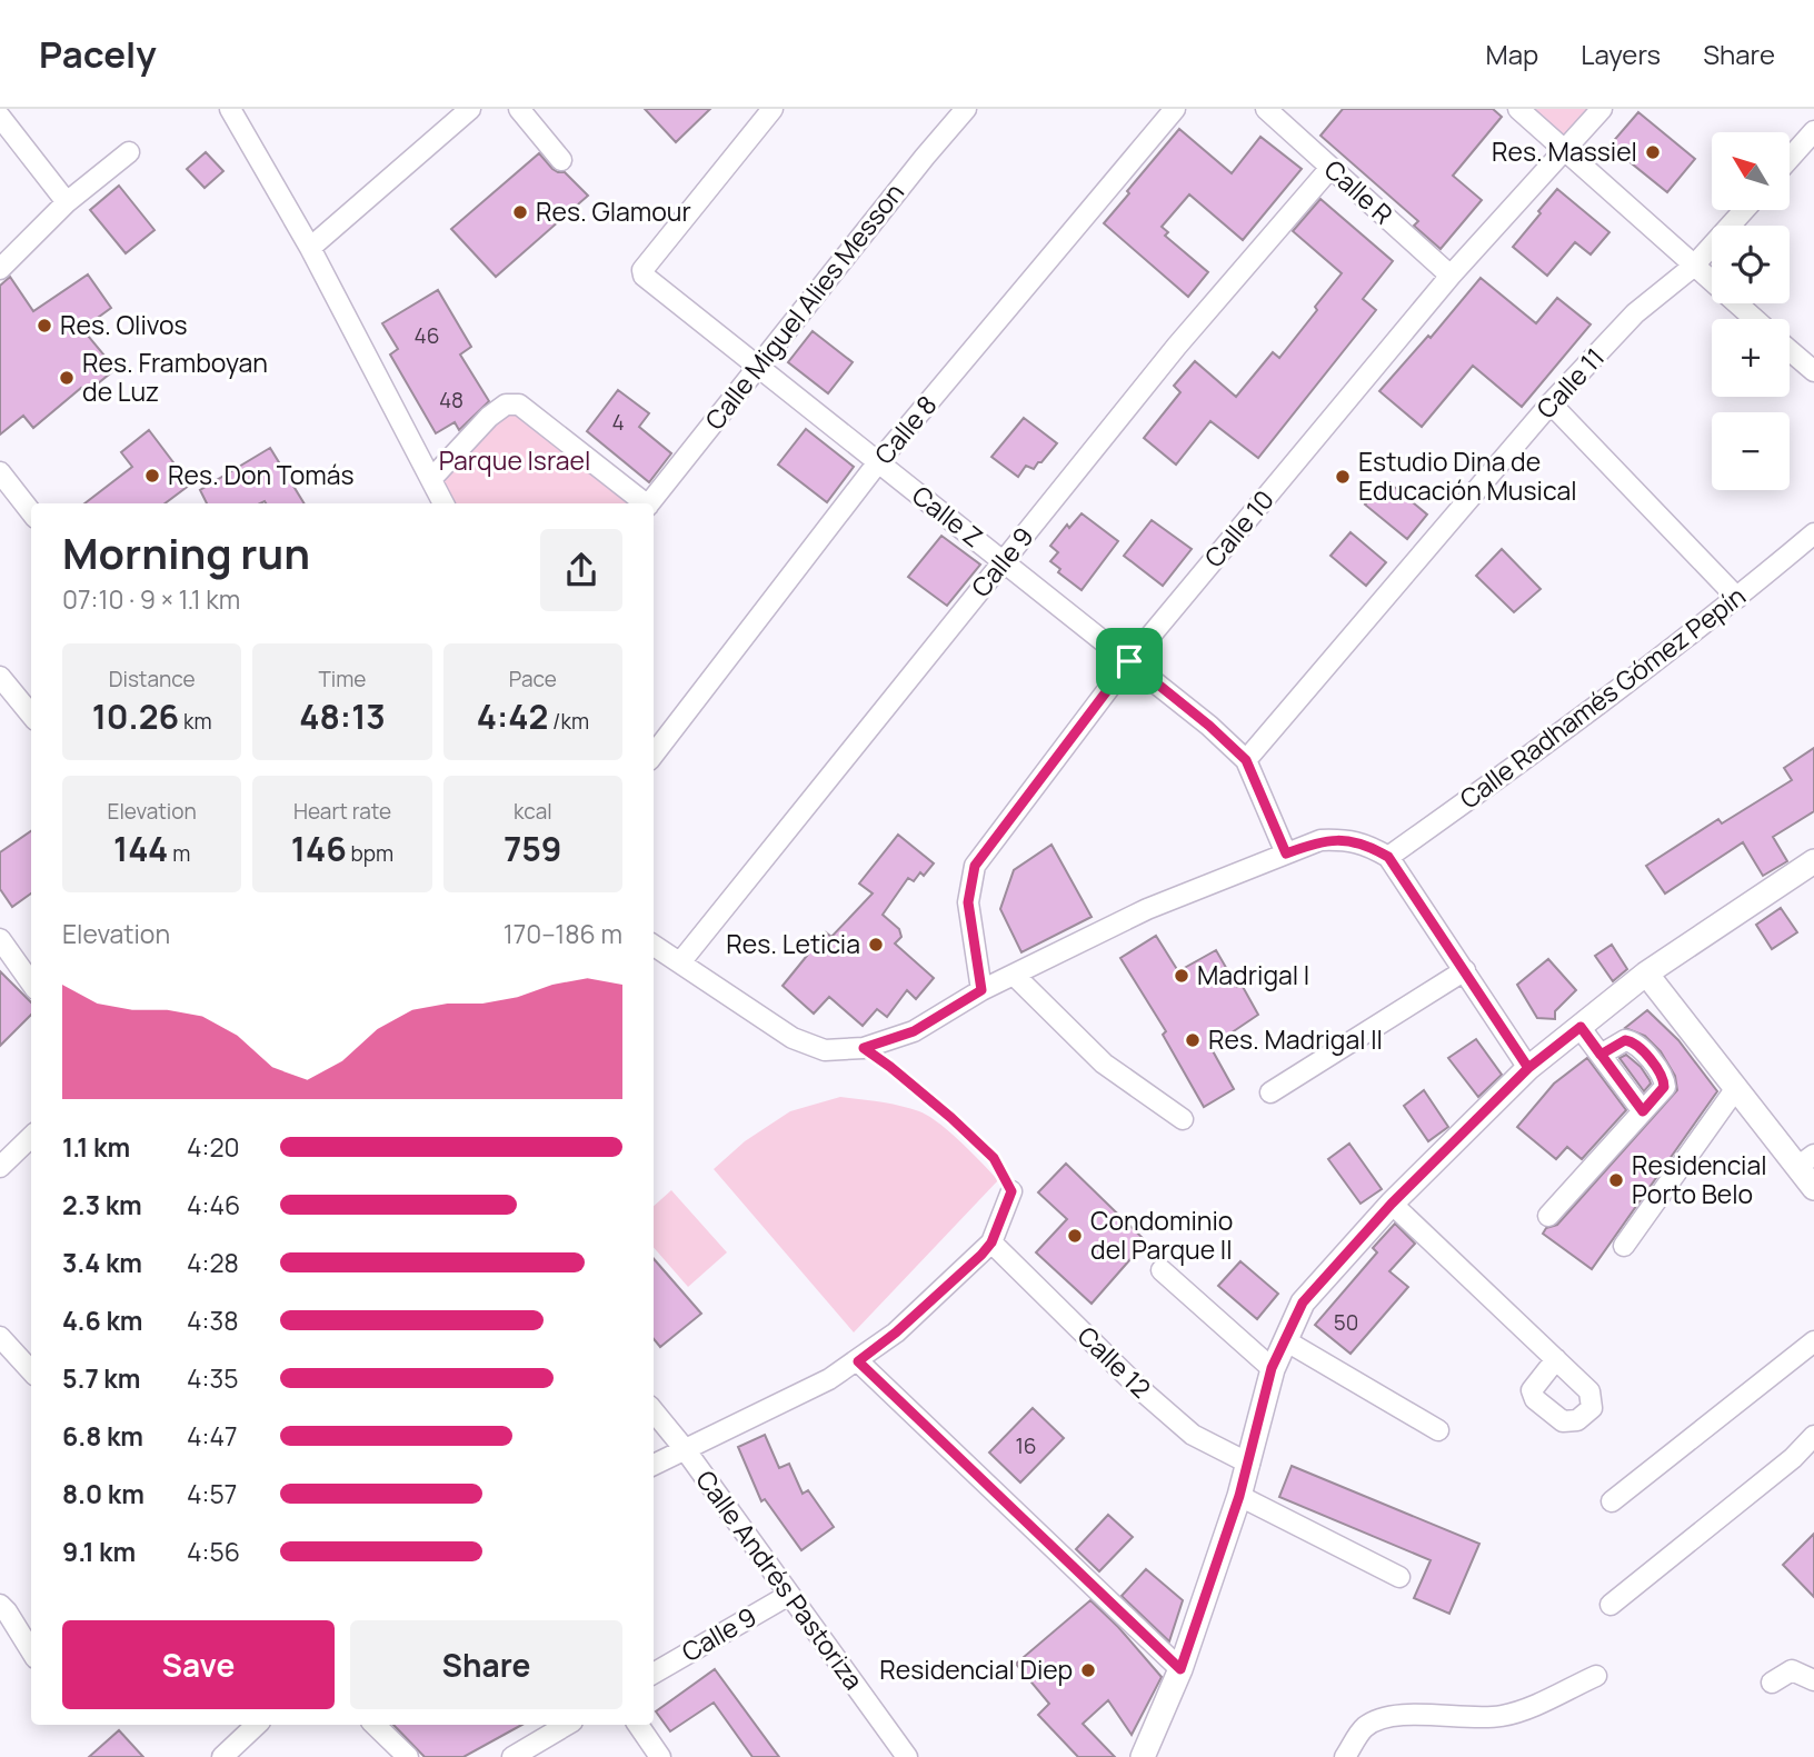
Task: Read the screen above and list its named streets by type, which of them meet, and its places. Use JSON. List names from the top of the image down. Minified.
{"streets":{"street":["Calle R","Calle Miguel Alies Messon","Calle 11","Calle 8","Calle Z","Calle 10","Calle 9","Calle Radhamés Gómez Pepín","Calle 12","Calle Andrés Pastoriza"]},"crossings":[["Calle R","Calle 10"],["Calle R","Calle 9"],["Calle Miguel Alies Messon","Calle Z"],["Calle 11","Calle Z"],["Calle 8","Calle Z"],["Calle Z","Calle 10"],["Calle Z","Calle 9"],["Calle 9","Calle Andrés Pastoriza"]],"parks":["Parque Israel"],"places":["Res. Massiel","Res. Glamour","Res. Olivos","Res. Framboyan de Luz","Res. Don Tomás","Estudio Dina de Educación Musical","Res. Leticia","Madrigal I","Res. Madrigal II","Residencial Porto Belo","Condominio del Parque II","Residencial Diep"],"house_numbers":["46","48","4","50","16"],"north":"top left","page":{"header":"Pacely","nav":["Map","Layers","Share"],"map_buttons":["+","−"],"heading":["Morning run","07:10 · 9 × 1.1 km"],"stats":[["Distance","10.26 km"],["Time","48:13"],["Pace","4:42 /km"],["Elevation","144 m"],["Heart rate","146 bpm"],["kcal","759"]],"chart":["Elevation","170–186 m"],"list":[{"name":"1.1 km","note":"4:20"},{"name":"2.3 km","note":"4:46"},{"name":"3.4 km","note":"4:28"},{"name":"4.6 km","note":"4:38"},{"name":"5.7 km","note":"4:35"},{"name":"6.8 km","note":"4:47"},{"name":"8.0 km","note":"4:57"},{"name":"9.1 km","note":"4:56"}],"buttons":["Save","Share"]}}
